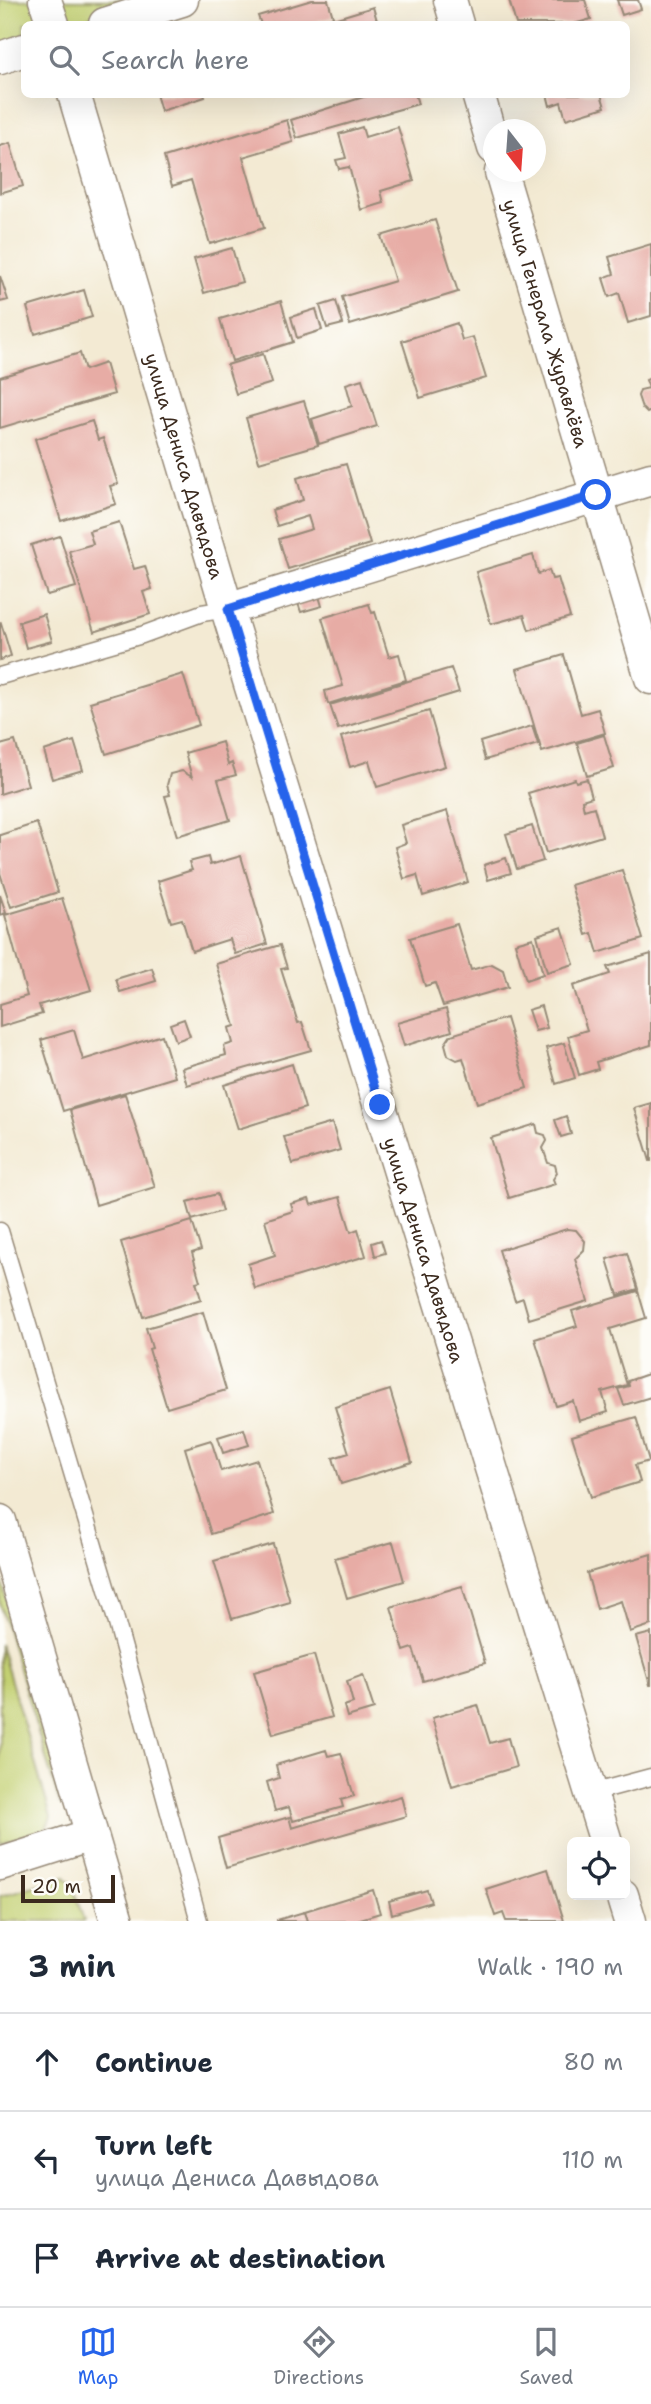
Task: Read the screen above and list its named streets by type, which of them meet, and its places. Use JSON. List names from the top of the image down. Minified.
{"streets":{"street":["улица Генерала Журавлёва","улица Дениса Давыдова"]},"scale_bar":"20 m","north":"bottom","page":{"search":"Search here","scale":"20 m","heading":["3 min","Walk · 190 m"],"list":[["Continue","80 m"],["Turn left","улица Дениса Давыдова","110 m"],"Arrive at destination"],"nav":["Map","Directions","Saved"]}}
